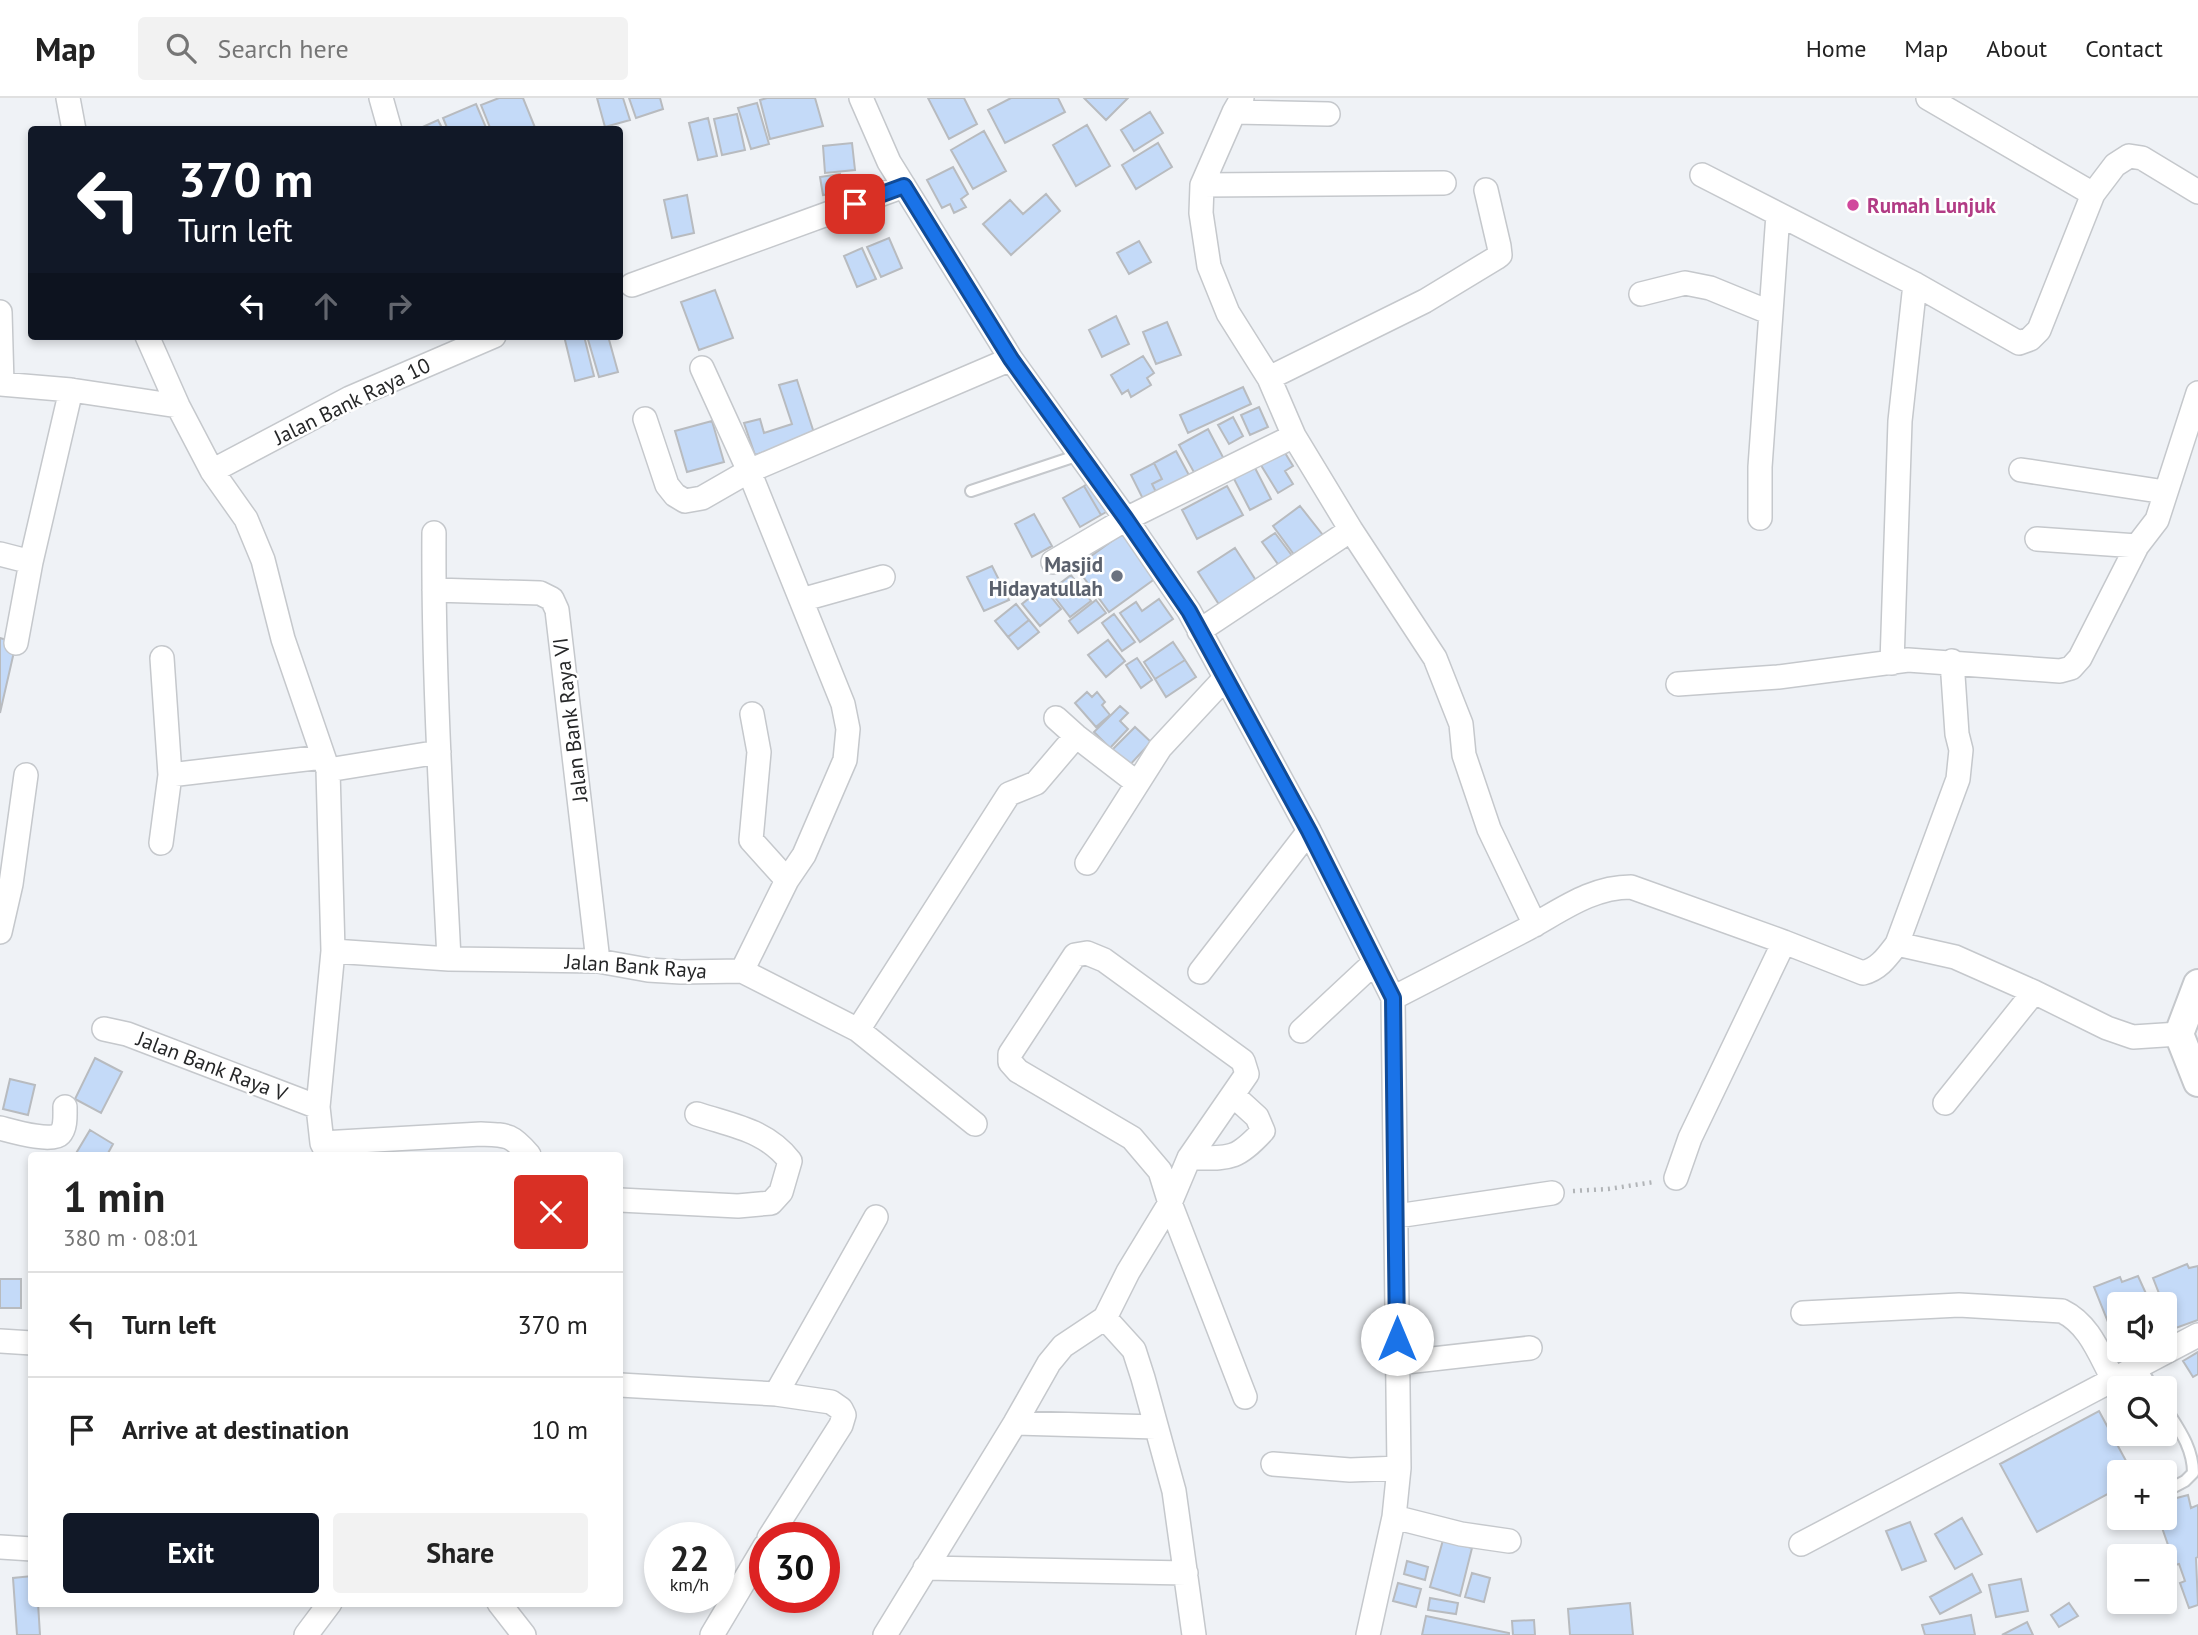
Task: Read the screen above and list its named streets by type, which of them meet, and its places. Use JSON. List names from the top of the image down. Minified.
{"streets":{"street":["Jalan Bank Raya 10","Jalan Bank Raya VI","Jalan Bank Raya","Jalan Bank Raya V"]},"crossings":[["Jalan Bank Raya VI","Jalan Bank Raya"]],"places":["Rumah Lunjuk","Masjid Hidayatullah"],"page":{"header":"Map","search":"Search here","nav":["Home","Map","About","Contact"],"turn":["370 m","Turn left"],"heading":["1 min","380 m · 08:01"],"list":[{"name":"Turn left","value":"370 m"},{"name":"Arrive at destination","value":"10 m"}],"map_buttons":["+","−"],"buttons":["Exit","Share"],"speed":"22 km/h","limit":"30"}}
